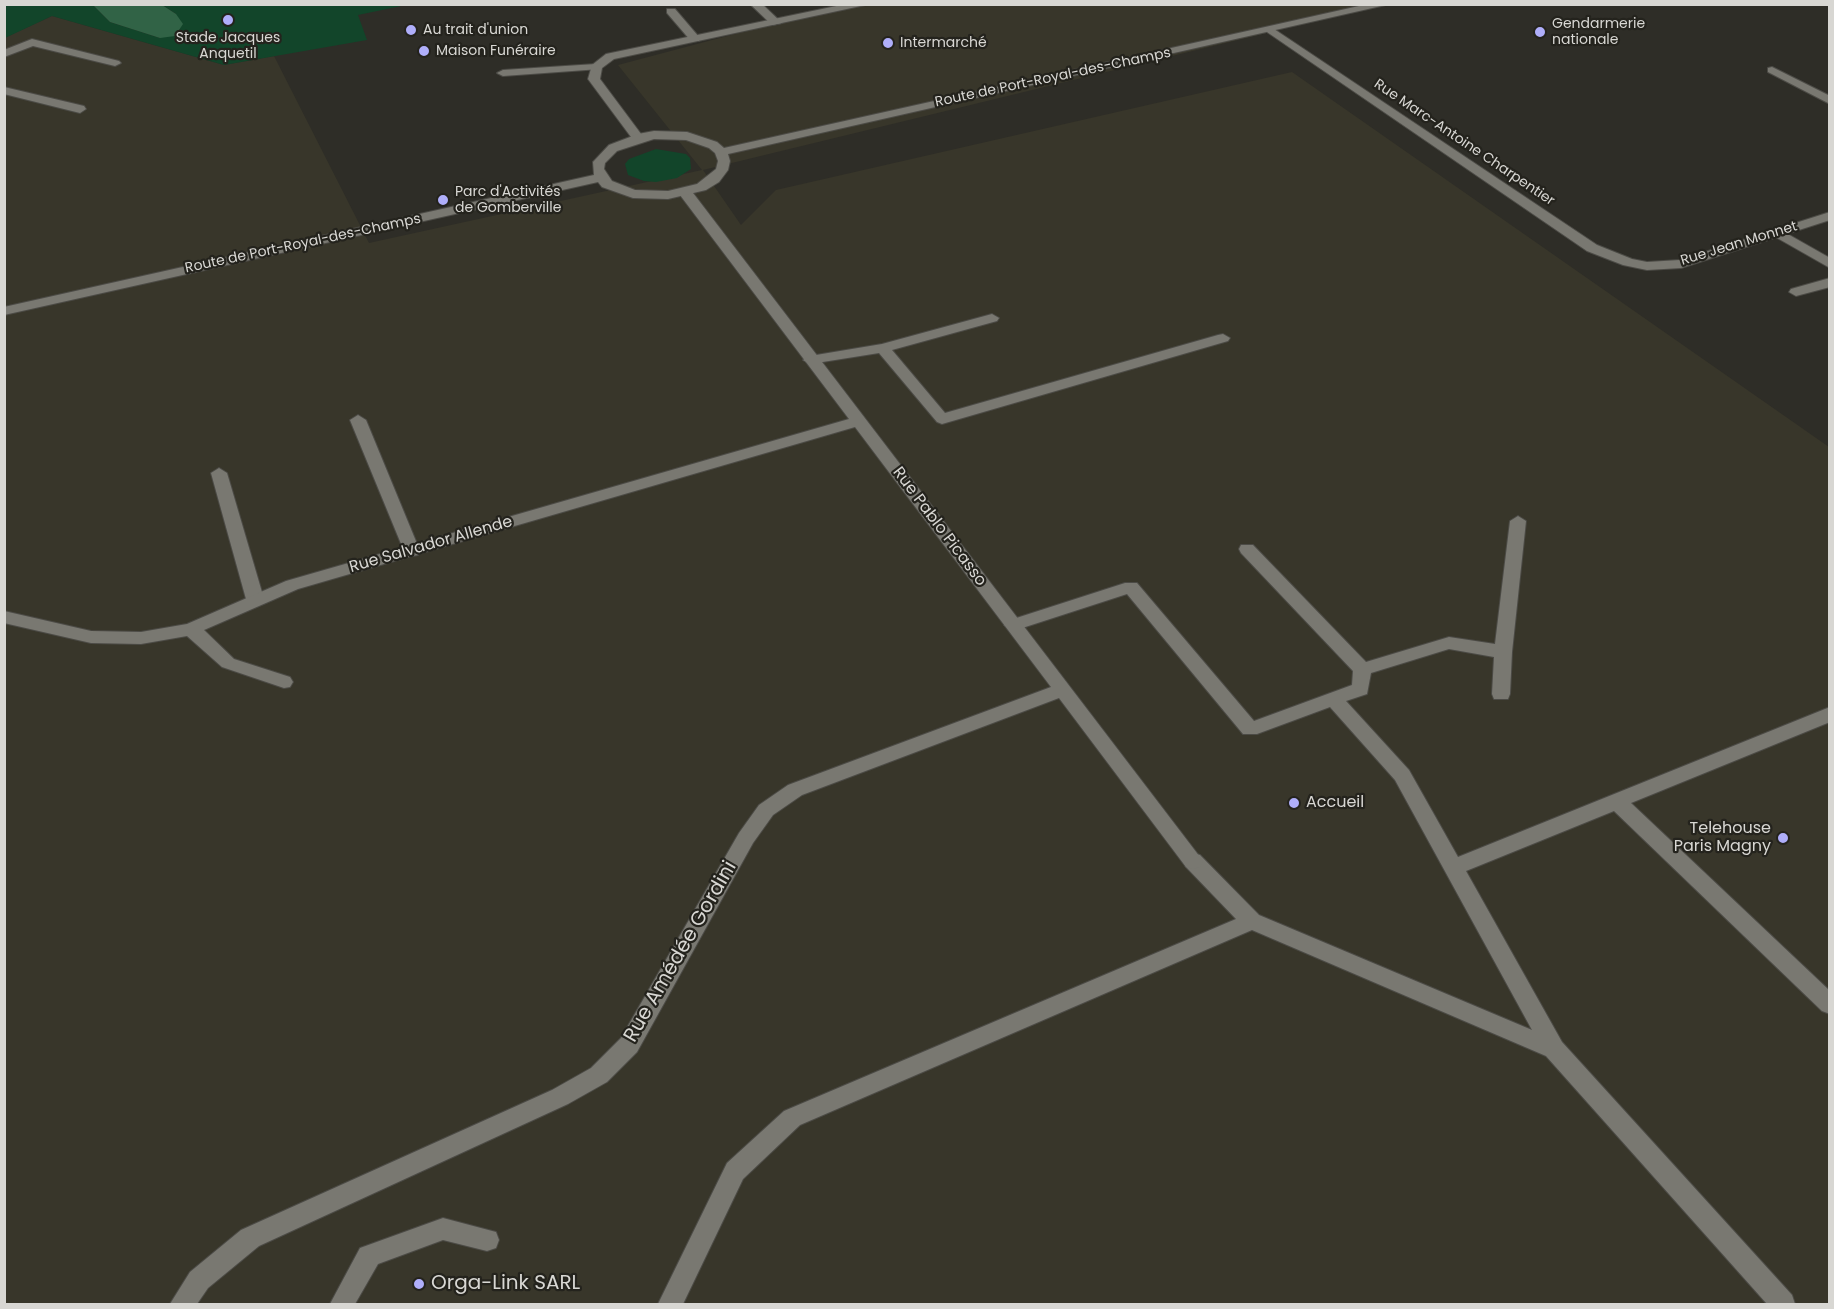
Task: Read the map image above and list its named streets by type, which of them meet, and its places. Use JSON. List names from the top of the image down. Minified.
{"streets":{"street":["Route de Port-Royal-des-Champs","Rue Marc-Antoine Charpentier","Rue Jean Monnet","Rue Pablo Picasso","Rue Salvador Allende","Rue Amédée Gordini"]},"crossings":[["Route de Port-Royal-des-Champs","Rue Marc-Antoine Charpentier"],["Rue Marc-Antoine Charpentier","Rue Jean Monnet"],["Rue Pablo Picasso","Rue Salvador Allende"],["Rue Pablo Picasso","Rue Amédée Gordini"]],"places":["Stade Jacques Anquetil","Au trait d'union","Gendarmerie nationale","Intermarché","Maison Funéraire","Parc d'Activités de Gomberville","Accueil","Telehouse Paris Magny","Orga-Link SARL"]}
